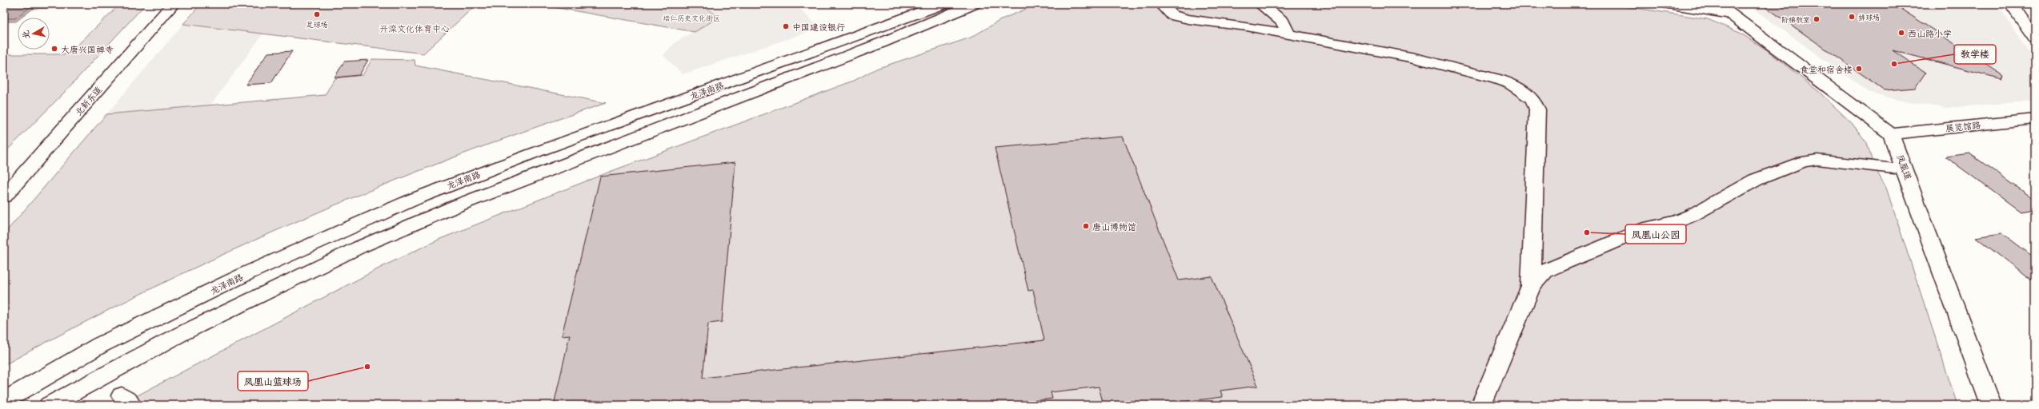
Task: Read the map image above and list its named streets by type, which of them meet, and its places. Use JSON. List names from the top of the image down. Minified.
{"streets":{"street":["龙泽南路","北新东道","展览馆路","凤凰道"]},"crossings":[["展览馆路","凤凰道"]],"parks":["培仁历史文化街区","开滦文化体育中心"],"places":["足球场","排球场","阶梯教室","中国建设银行","西山路小学","大唐兴国禅寺","教学楼","食堂和宿舍楼","唐山博物馆","凤凰山公园","凤凰山篮球场"],"north":"left"}
